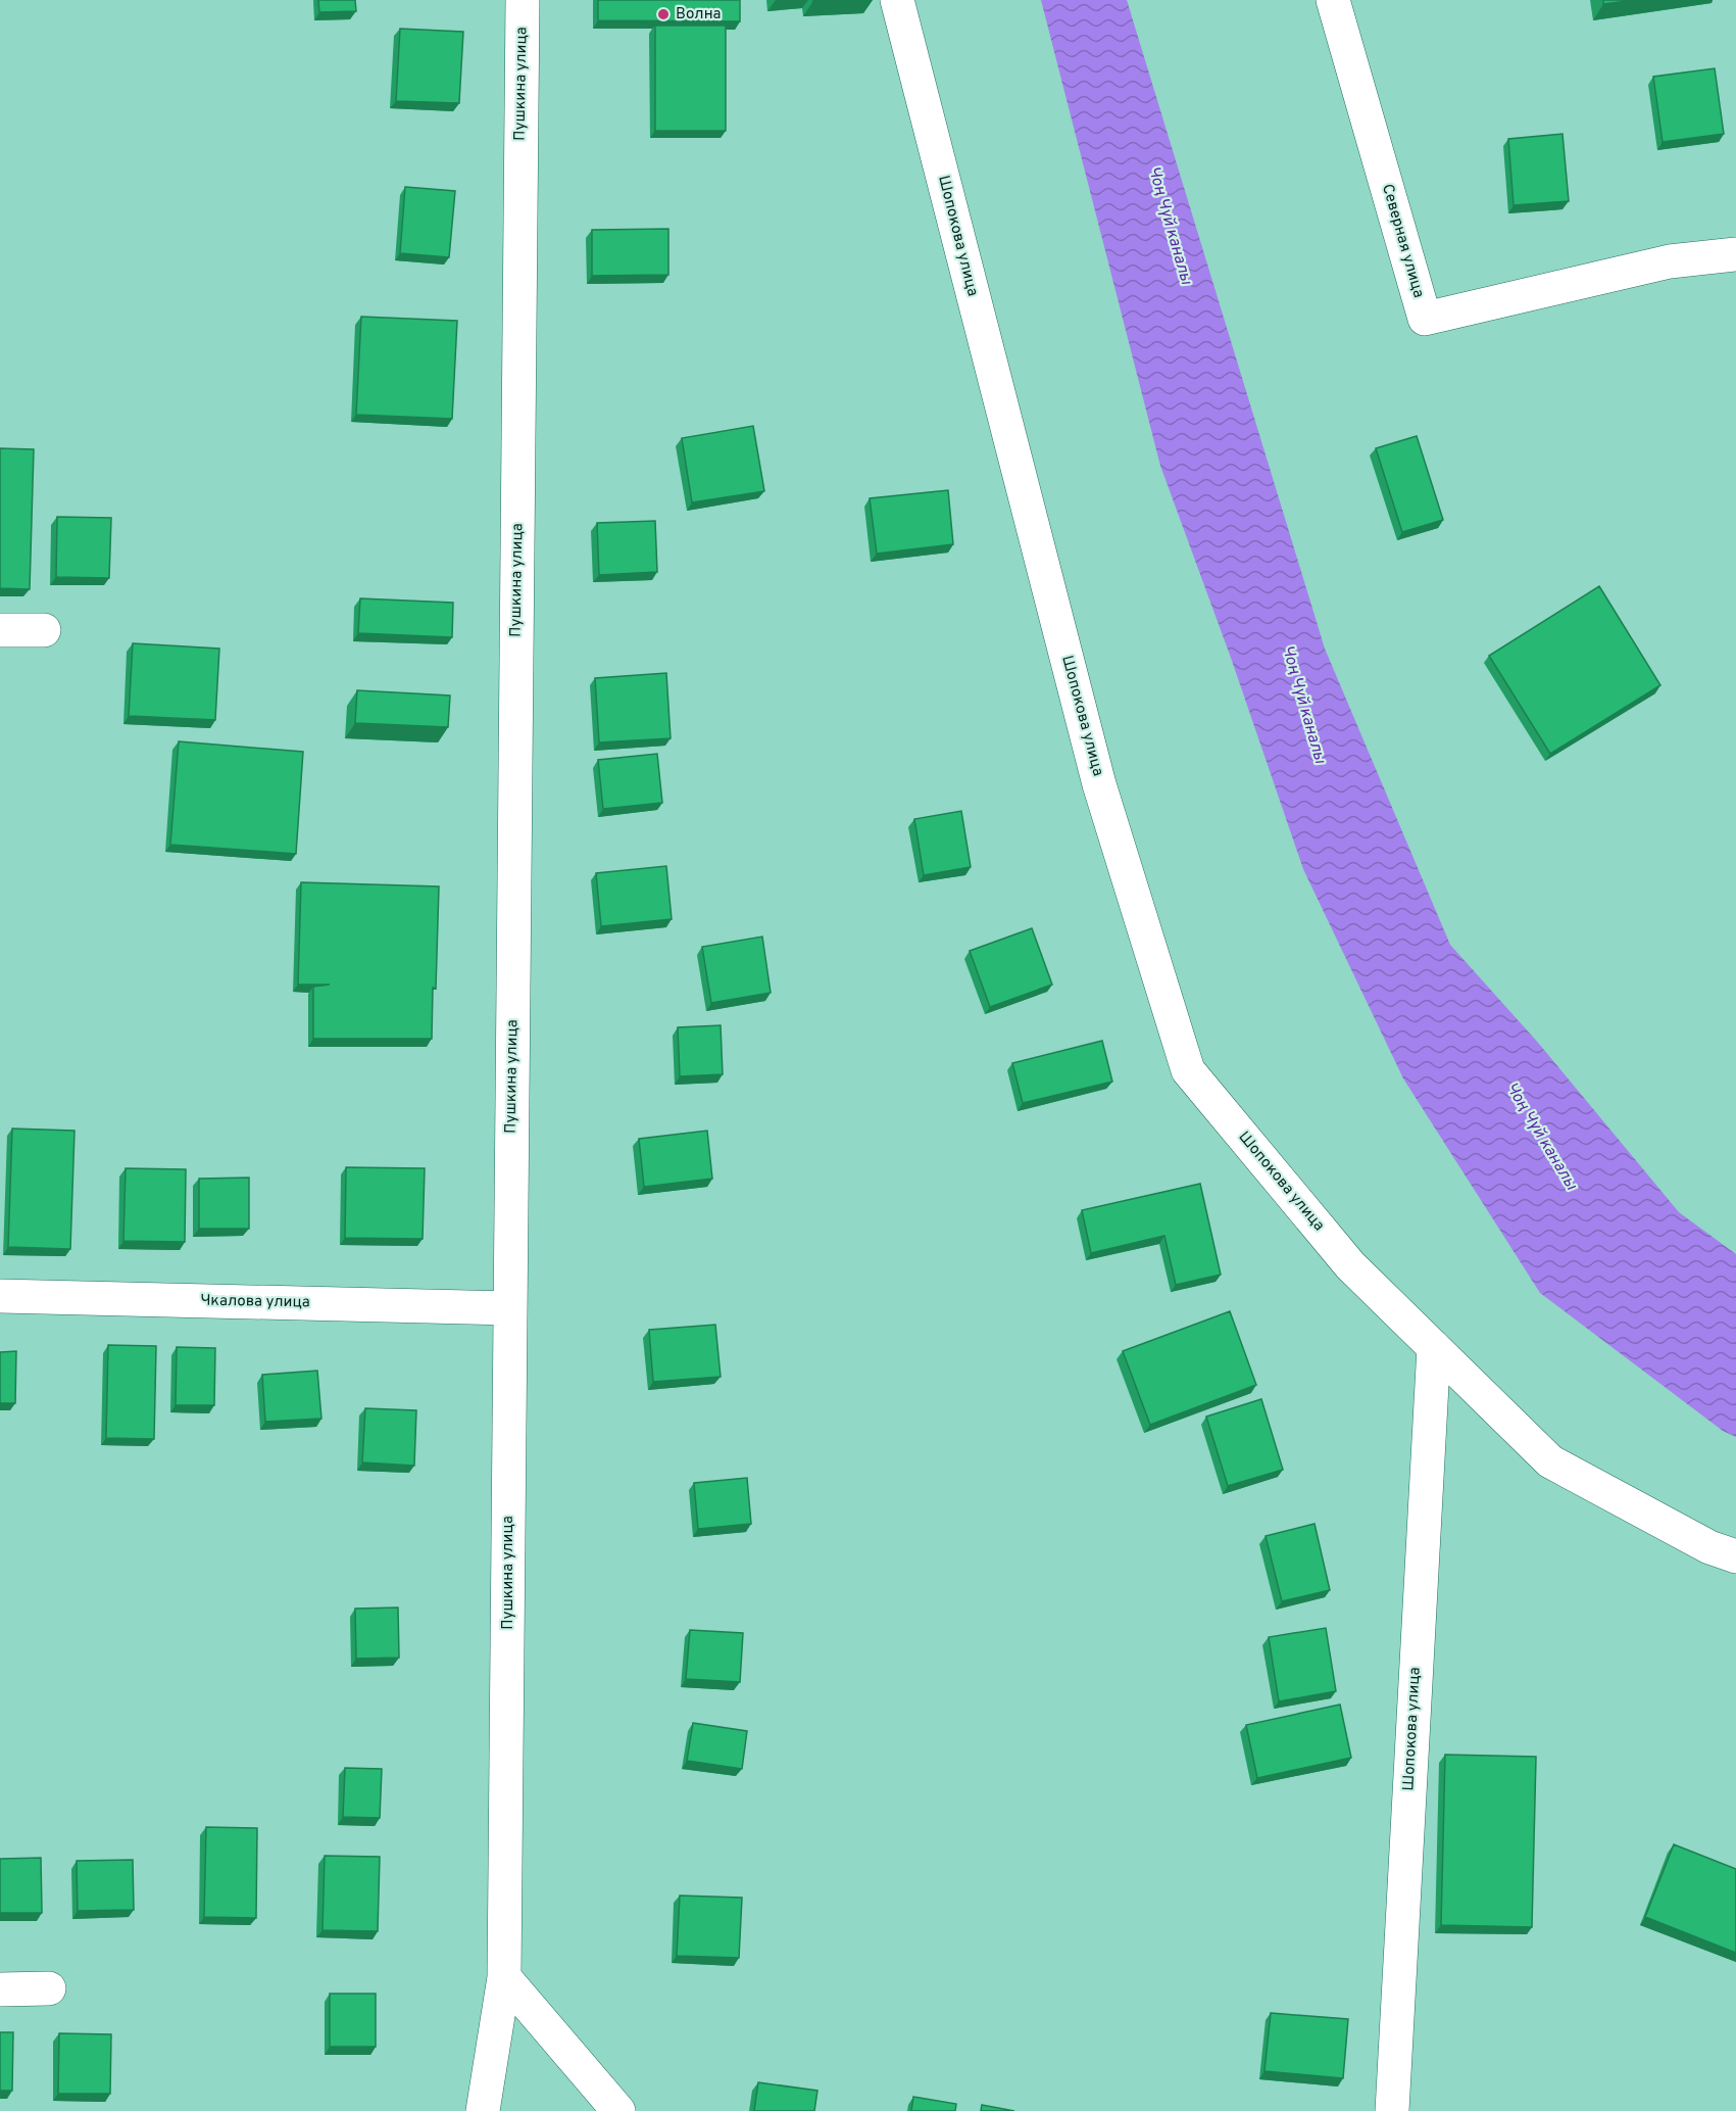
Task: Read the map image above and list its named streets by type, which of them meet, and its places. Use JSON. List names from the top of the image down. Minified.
{"streets":{"street":["Пушкина улица","Шопокова улица","Северная улица","Чкалова улица"]},"crossings":[["Пушкина улица","Чкалова улица"]],"water":["Чоң Чүй каналы"],"places":["Волна"]}
